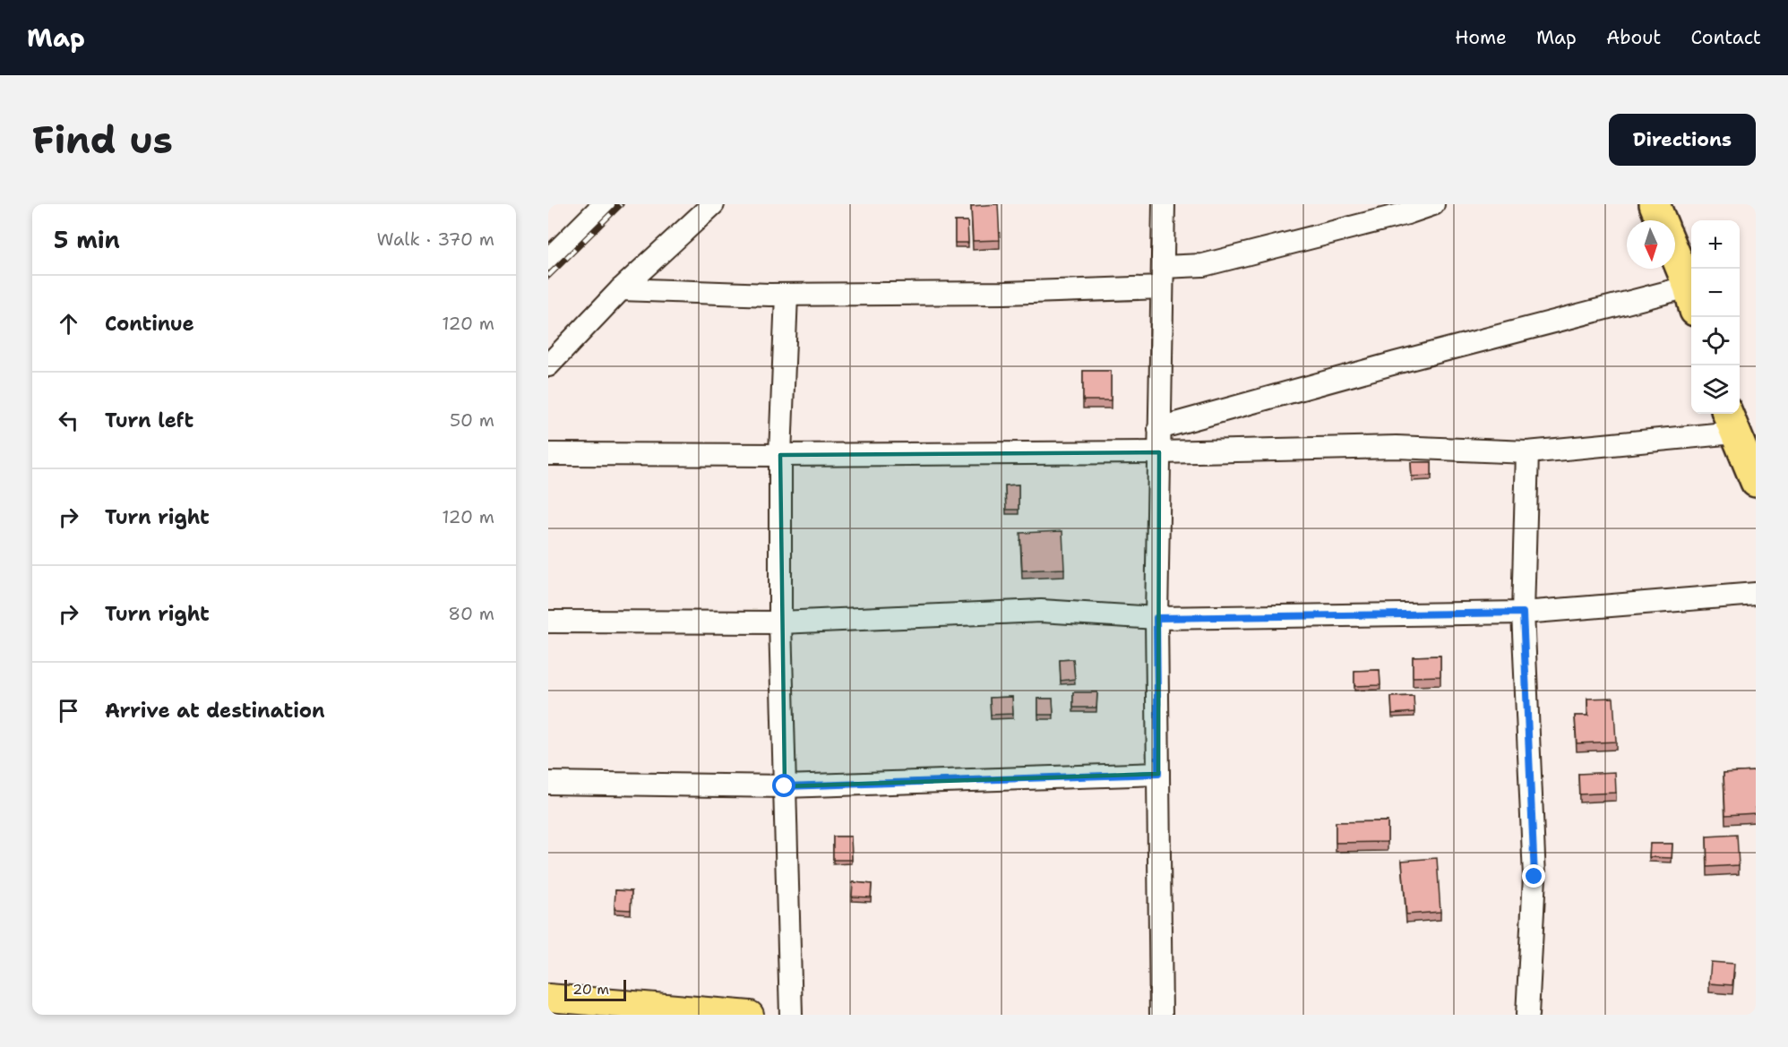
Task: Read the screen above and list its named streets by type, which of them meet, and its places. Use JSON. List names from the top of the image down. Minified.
{"scale_bar":"20 m","north":"bottom","page":{"header":"Map","nav":["Home","Map","About","Contact"],"buttons":"Directions","title":"Find us","heading":["5 min","Walk · 370 m"],"map_buttons":["+","−"],"list":[["Continue","120 m"],["Turn left","50 m"],["Turn right","120 m"],["Turn right","80 m"],"Arrive at destination"],"scale":"20 m"}}
